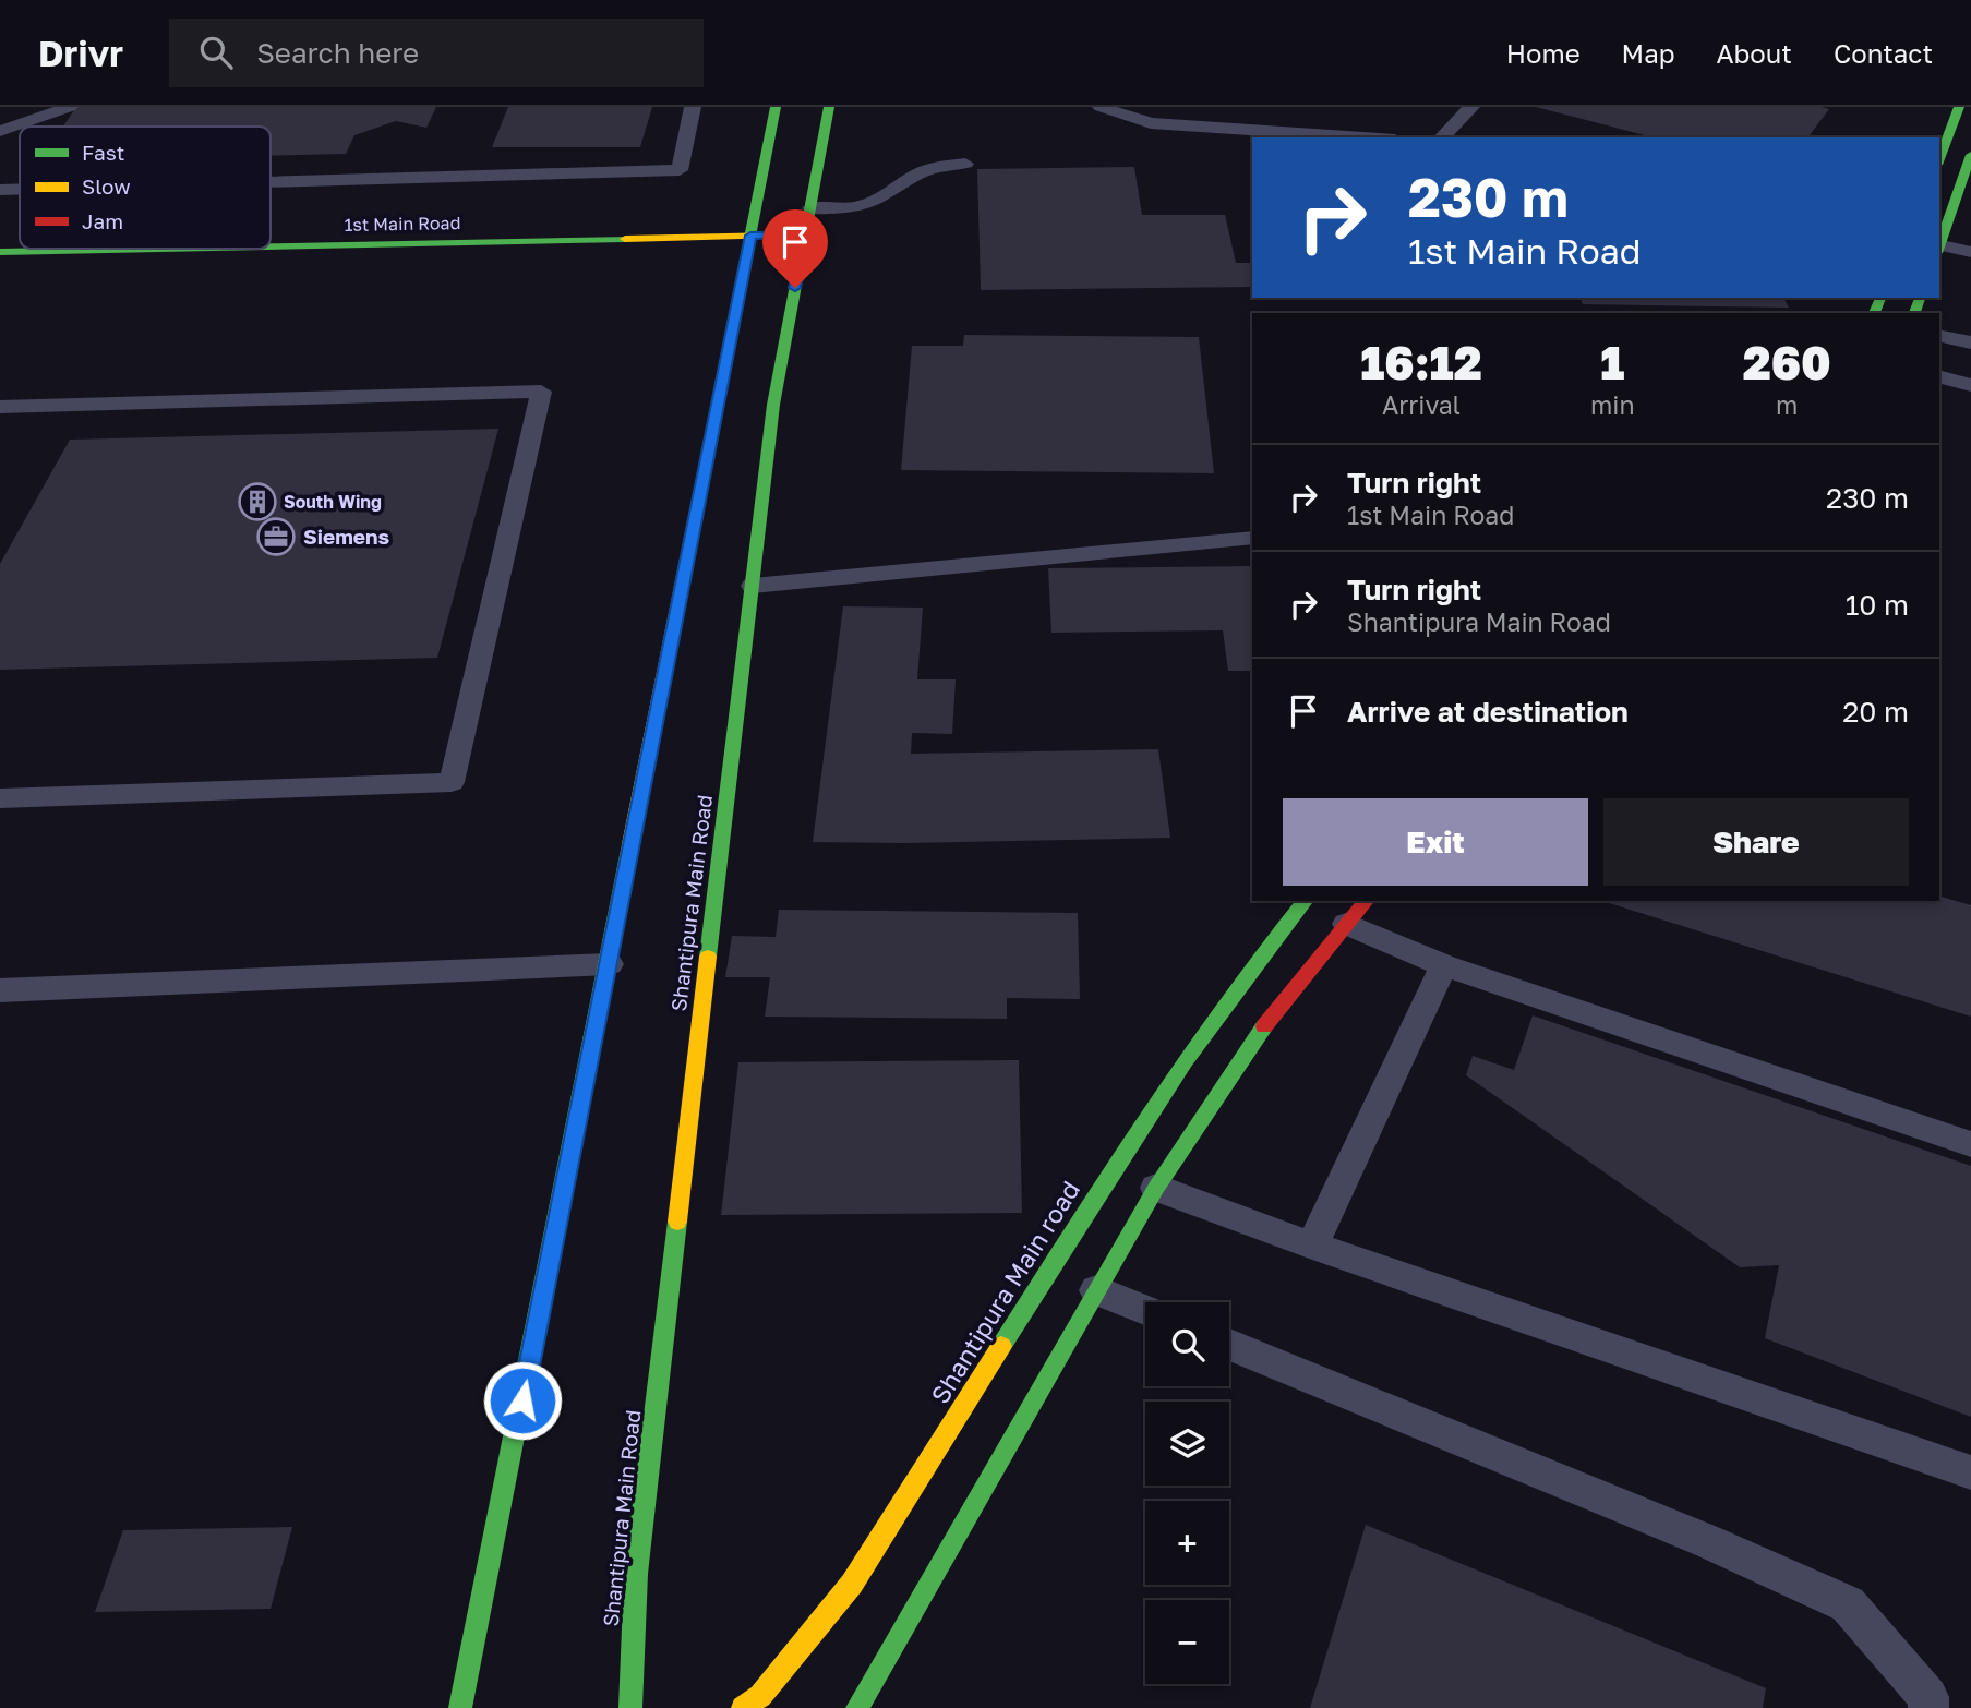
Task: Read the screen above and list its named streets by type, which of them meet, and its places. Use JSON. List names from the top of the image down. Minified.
{"streets":{"street":["1st Main Road","Shantipura Main Road","Shantipura Main road"]},"crossings":[["1st Main Road","Shantipura Main Road"]],"places":{"building":["South Wing"],"office":["Siemens"]},"legend":["Fast","Slow","Jam"],"page":{"header":"Drivr","search":"Search here","nav":["Home","Map","About","Contact"],"turn":["230 m","1st Main Road"],"eta":["16:12","Arrival","1","min","260","m"],"list":[{"name":"Turn right","note":"1st Main Road","value":"230 m"},{"name":"Turn right","note":"Shantipura Main Road","value":"10 m"},{"name":"Arrive at destination","value":"20 m"}],"buttons":["Exit","Share"],"map_buttons":["+","−"]}}
